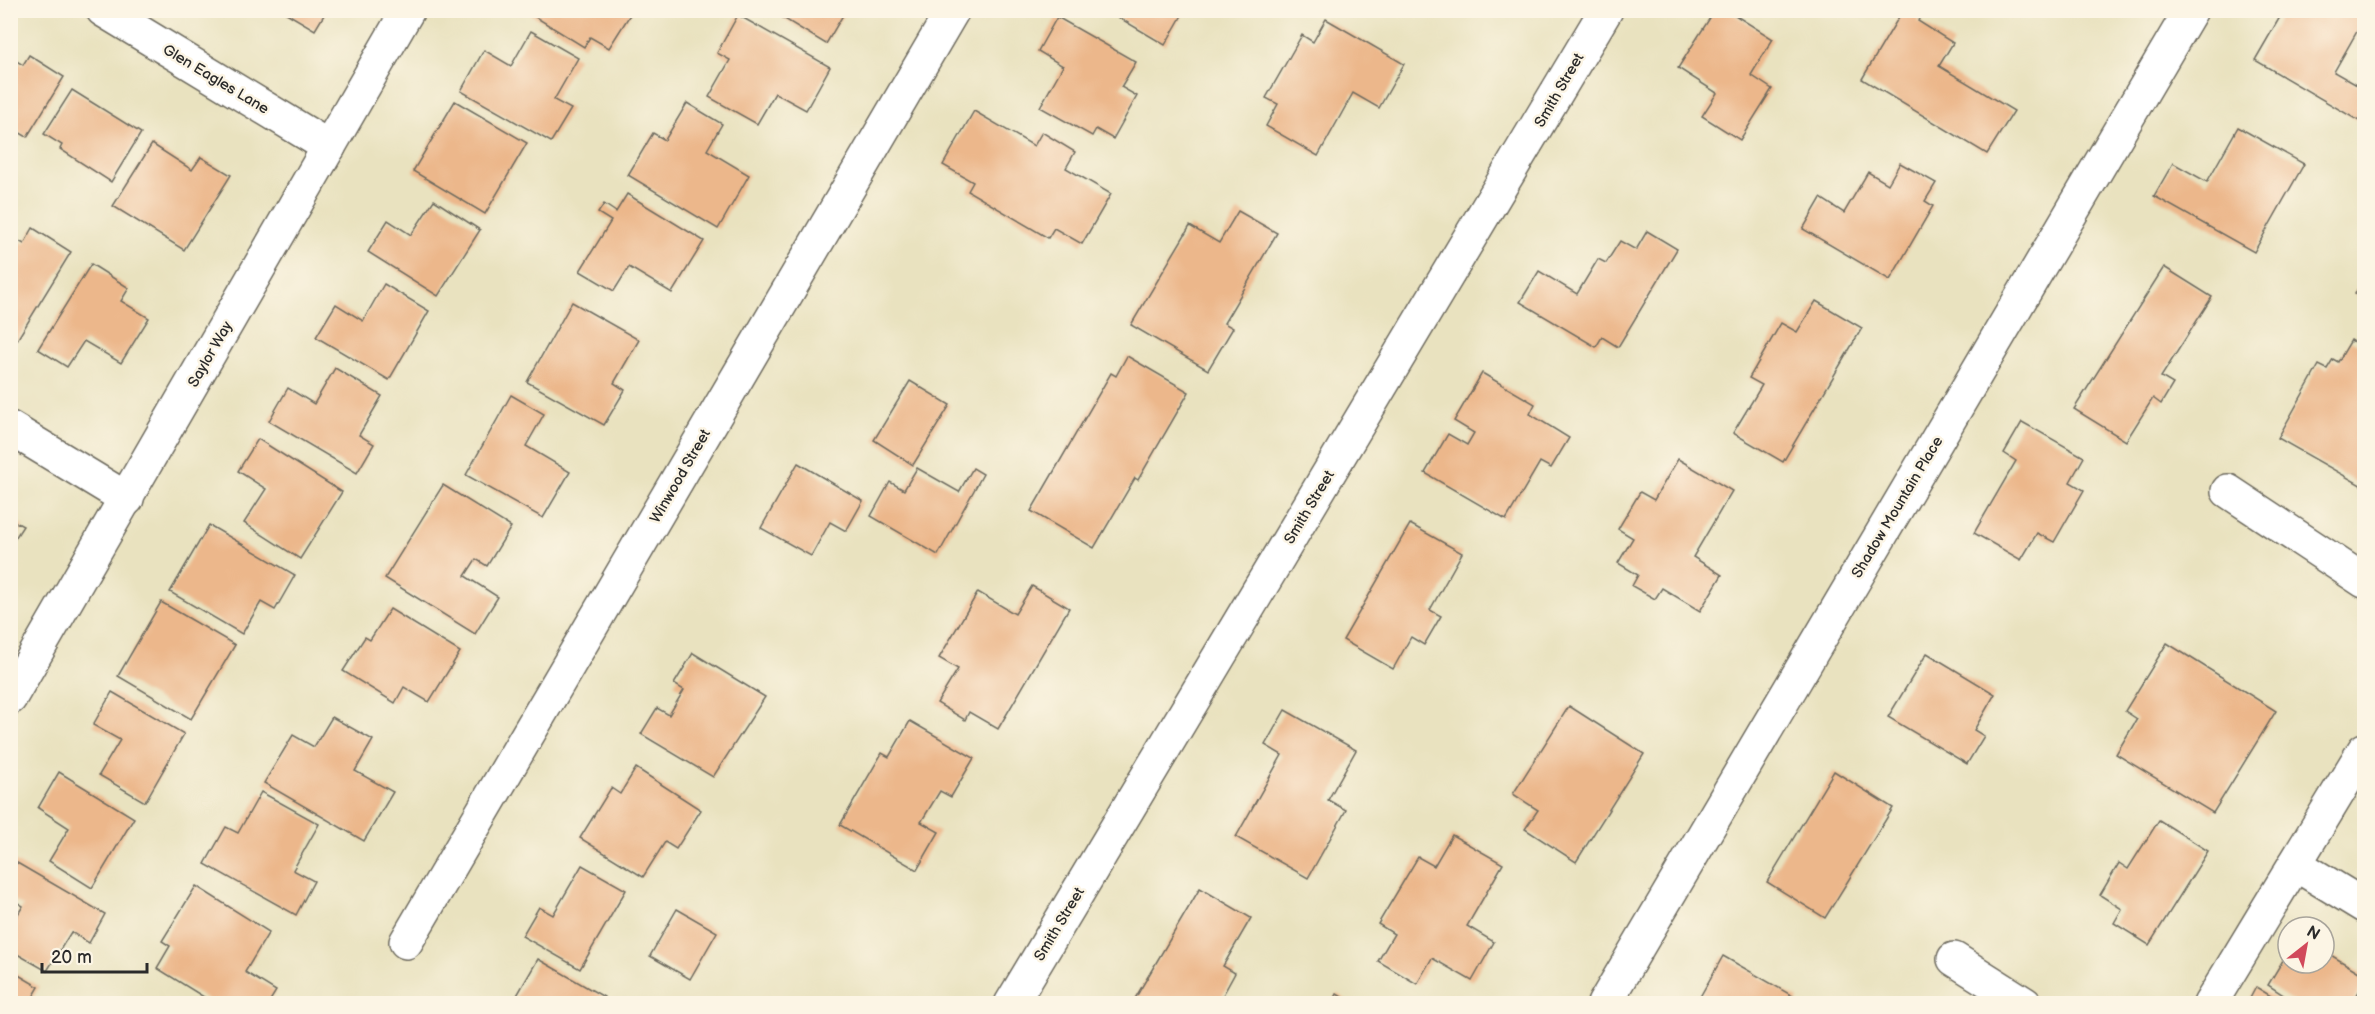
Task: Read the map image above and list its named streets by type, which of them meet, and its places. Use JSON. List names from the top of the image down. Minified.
{"streets":{"street":["Glen Eagles Lane","Smith Street","Saylor Way","Winwood Street","Shadow Mountain Place"]},"crossings":[["Glen Eagles Lane","Saylor Way"]],"scale_bar":"20 m","north":"top right"}
